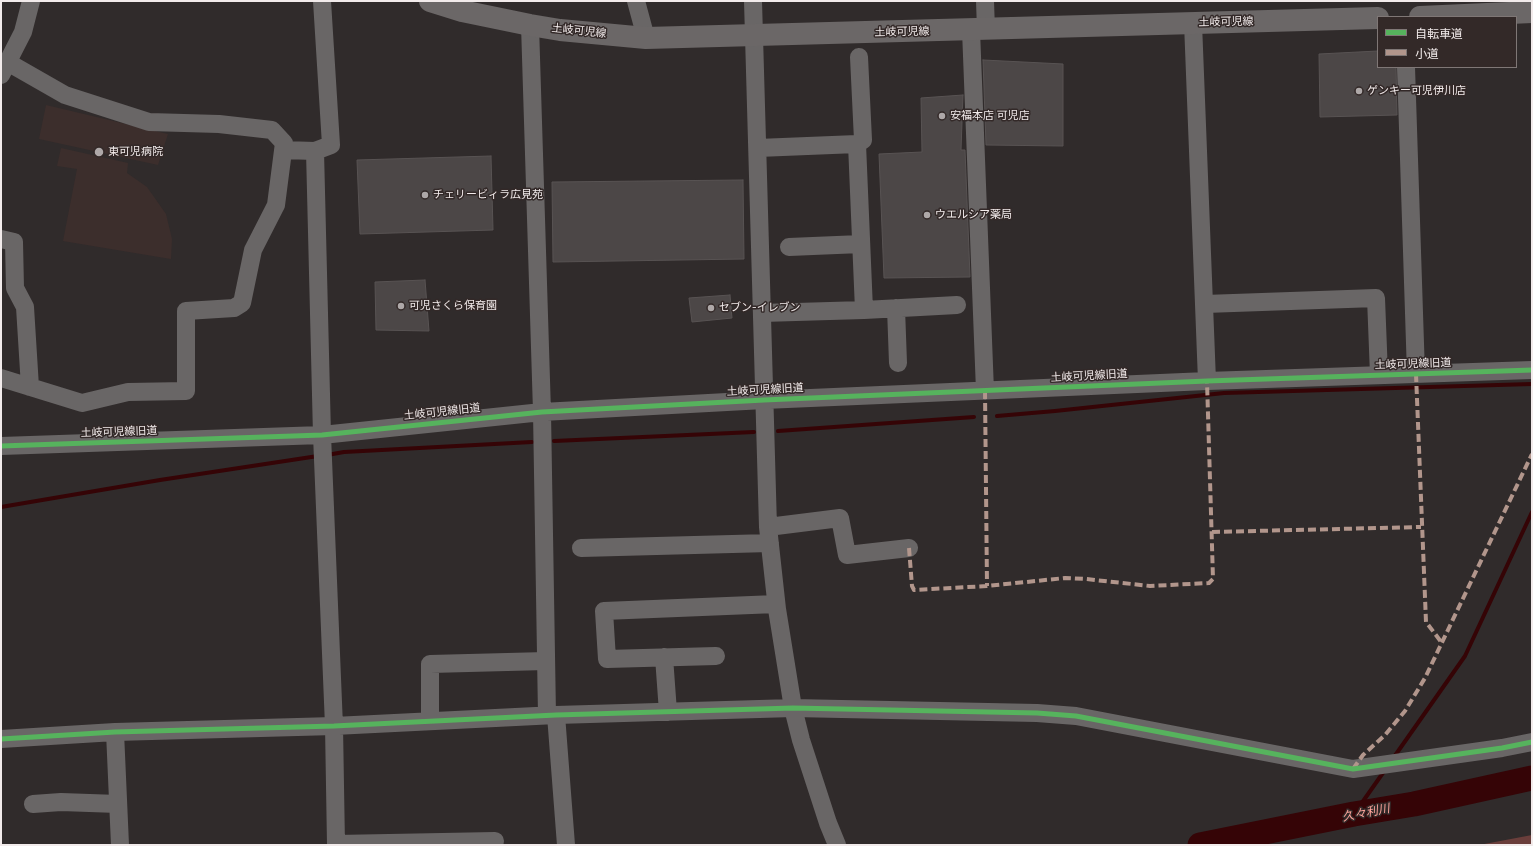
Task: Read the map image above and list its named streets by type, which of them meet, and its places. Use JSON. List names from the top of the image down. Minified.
{"streets":{"main road":["土岐可児線"],"street":["土岐可児線旧道"]},"water":["久々利川"],"places":["ゲンキー可児伊川店","安福本店 可児店","東可児病院","チェリービィラ広見苑","ウエルシア薬局","可児さくら保育園","セブン-イレブン"],"legend":["自転車道","小道"]}
